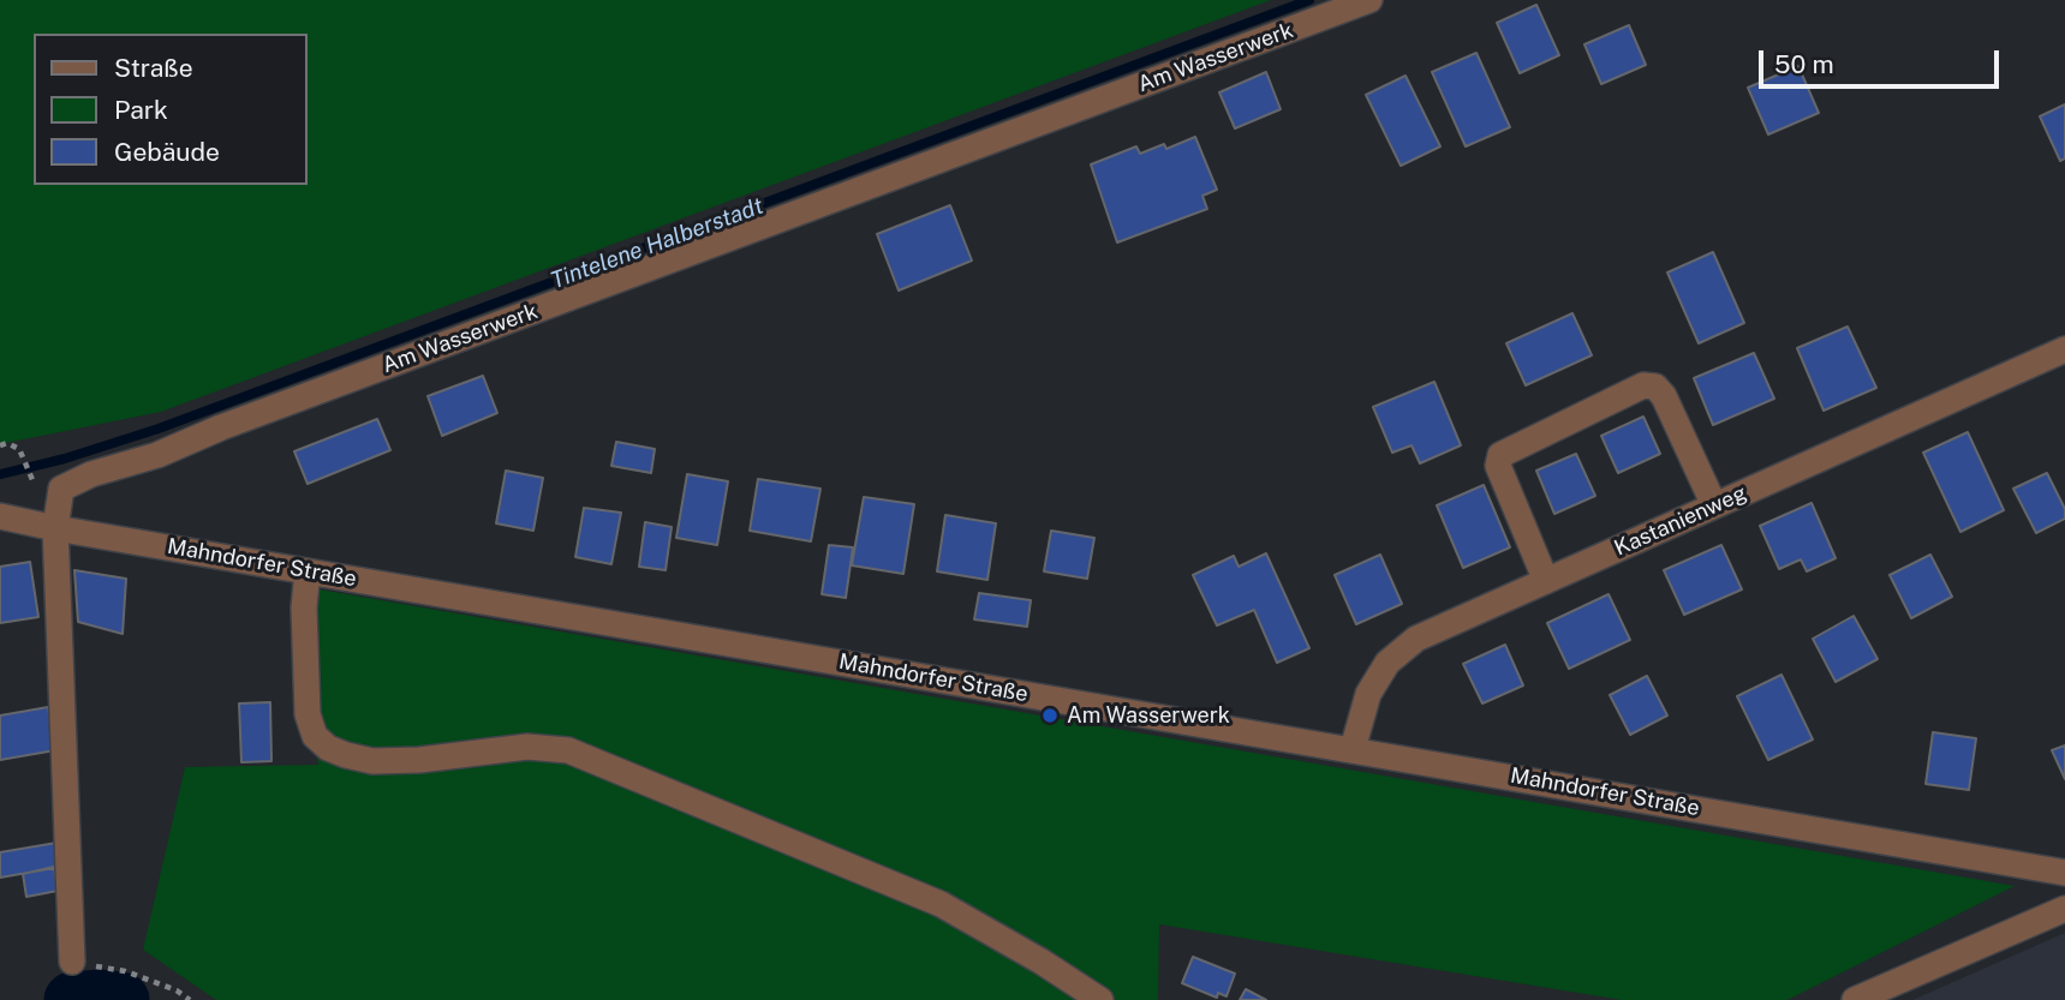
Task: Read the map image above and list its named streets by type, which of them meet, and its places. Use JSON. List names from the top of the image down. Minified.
{"streets":{"street":["Am Wasserwerk","Kastanienweg","Mahndorfer Straße"]},"crossings":[["Am Wasserwerk","Mahndorfer Straße"],["Kastanienweg","Mahndorfer Straße"]],"water":["Tintelene Halberstadt"],"places":["Am Wasserwerk"],"legend":["Straße","Park","Gebäude"],"scale_bar":"50 m"}
